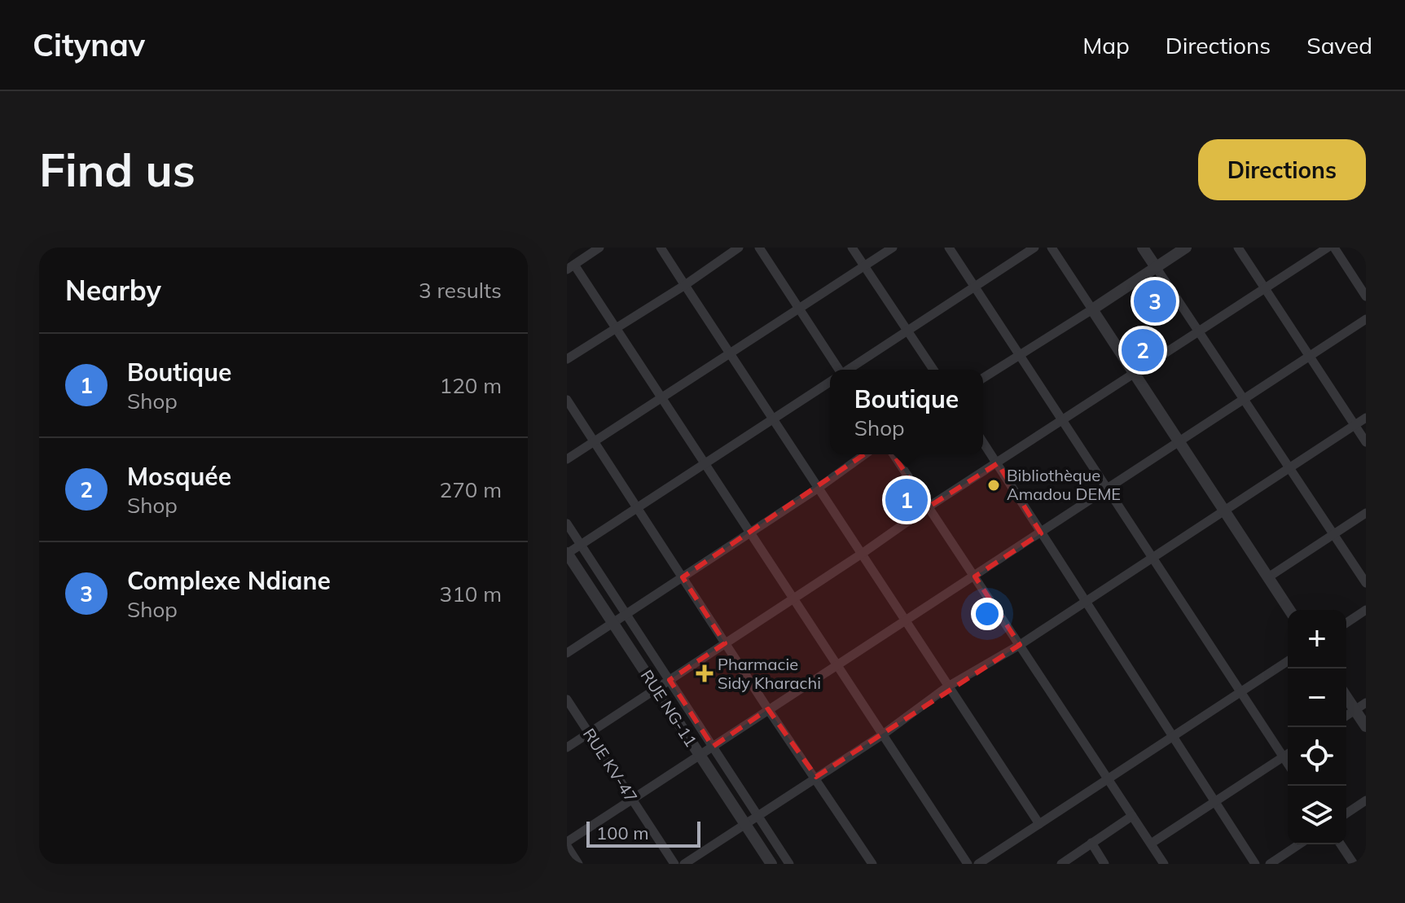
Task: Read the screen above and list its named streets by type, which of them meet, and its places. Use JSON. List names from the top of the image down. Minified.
{"streets":{"street":["RUE NG-11","RUE KV-47"]},"places":{"other":["Bibliothèque Amadou DEME"],"health":["Pharmacie Sidy Kharachi"]},"scale_bar":"100 m","page":{"header":"Citynav","nav":["Map","Directions","Saved"],"buttons":"Directions","title":"Find us","heading":["Nearby","3 results"],"pins":["3","2","1"],"list":[{"mark":"1","name":"Boutique","note":"Shop","value":"120 m"},{"mark":"2","name":"Mosquée","note":"Shop","value":"270 m"},{"mark":"3","name":"Complexe Ndiane","note":"Shop","value":"310 m"}],"popup":["Boutique","Shop"],"map_buttons":["+","−"],"scale":"100 m"}}
